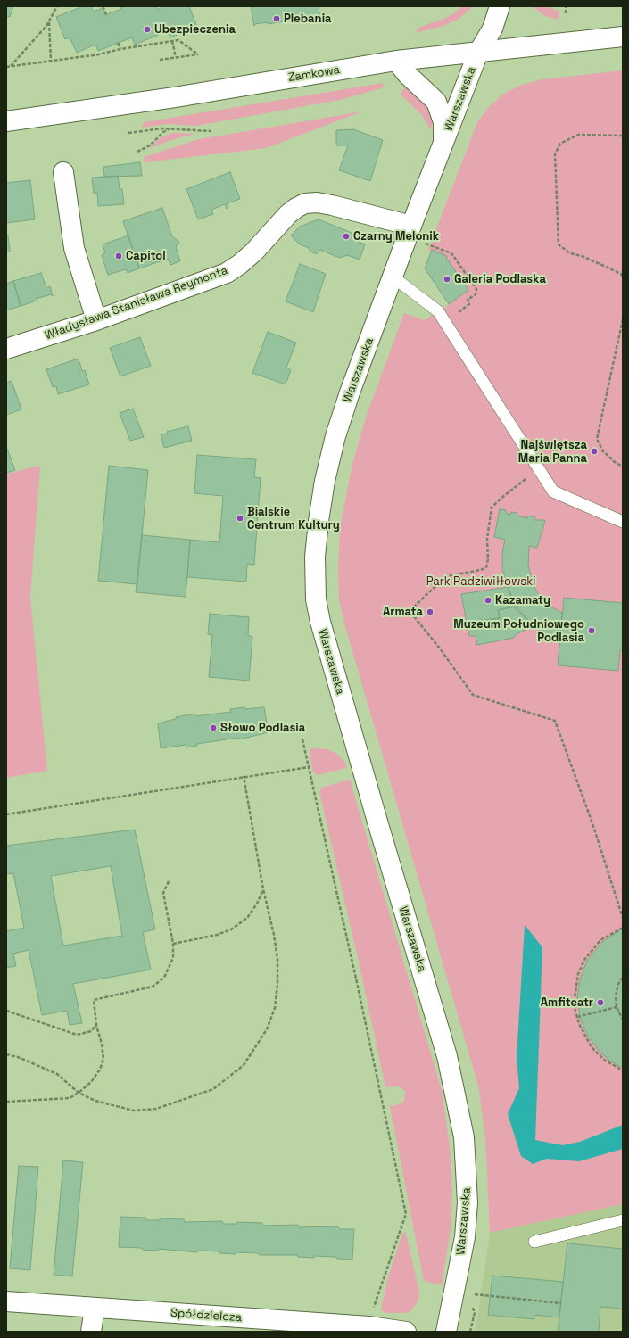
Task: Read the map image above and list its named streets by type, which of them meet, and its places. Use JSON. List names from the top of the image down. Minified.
{"streets":{"street":["Zamkowa","Warszawska","Władysława Stanisława Reymonta","Spółdzielcza"]},"crossings":[["Zamkowa","Warszawska"],["Warszawska","Władysława Stanisława Reymonta"]],"parks":["Park Radziwiłłowski"],"places":["Plebania","Ubezpieczenia","Czarny Melonik","Capitol","Galeria Podlaska","Najświętsza Maria Panna","Bialskie Centrum Kultury","Kazamaty","Armata","Muzeum Południowego Podlasia","Słowo Podlasia","Amfiteatr"]}
